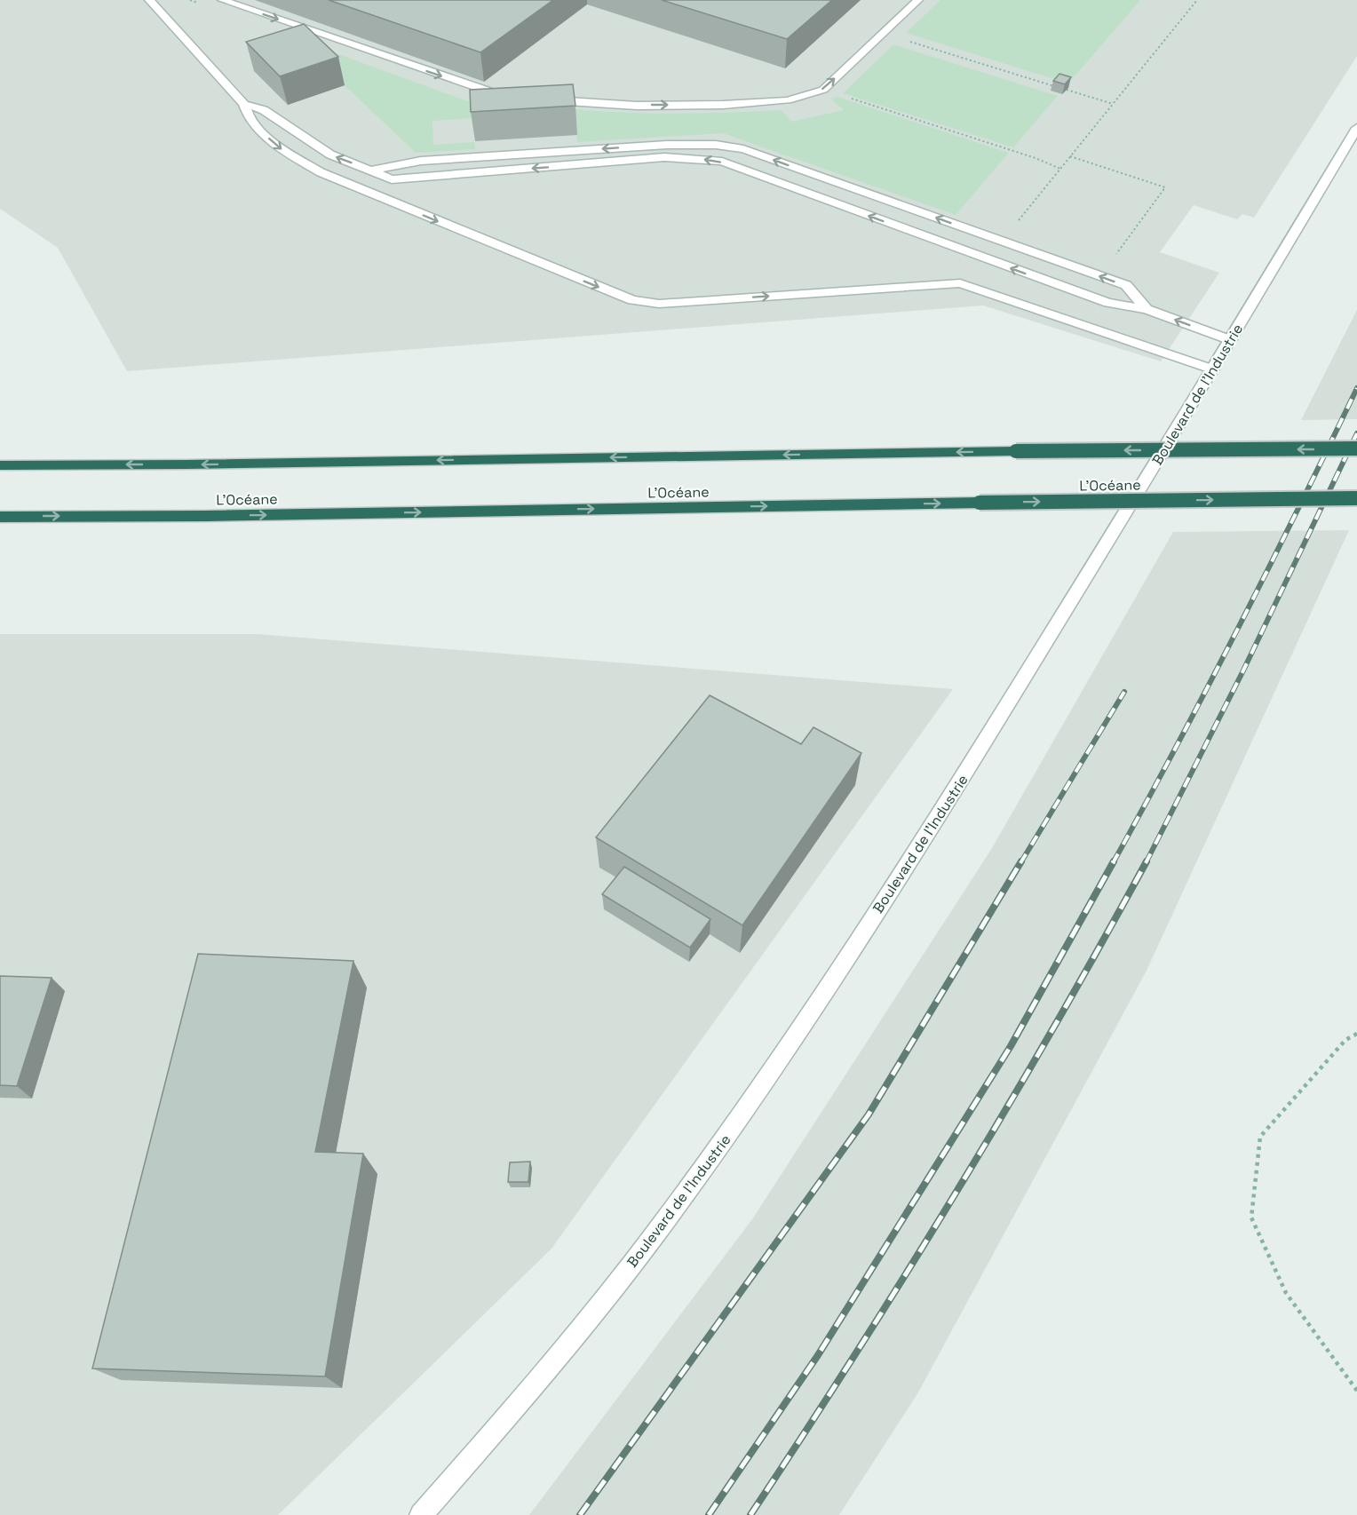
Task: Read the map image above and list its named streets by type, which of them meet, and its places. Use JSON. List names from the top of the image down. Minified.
{"streets":{"highway":["L’Océane"],"street":["Boulevard de l'Industrie"]}}
